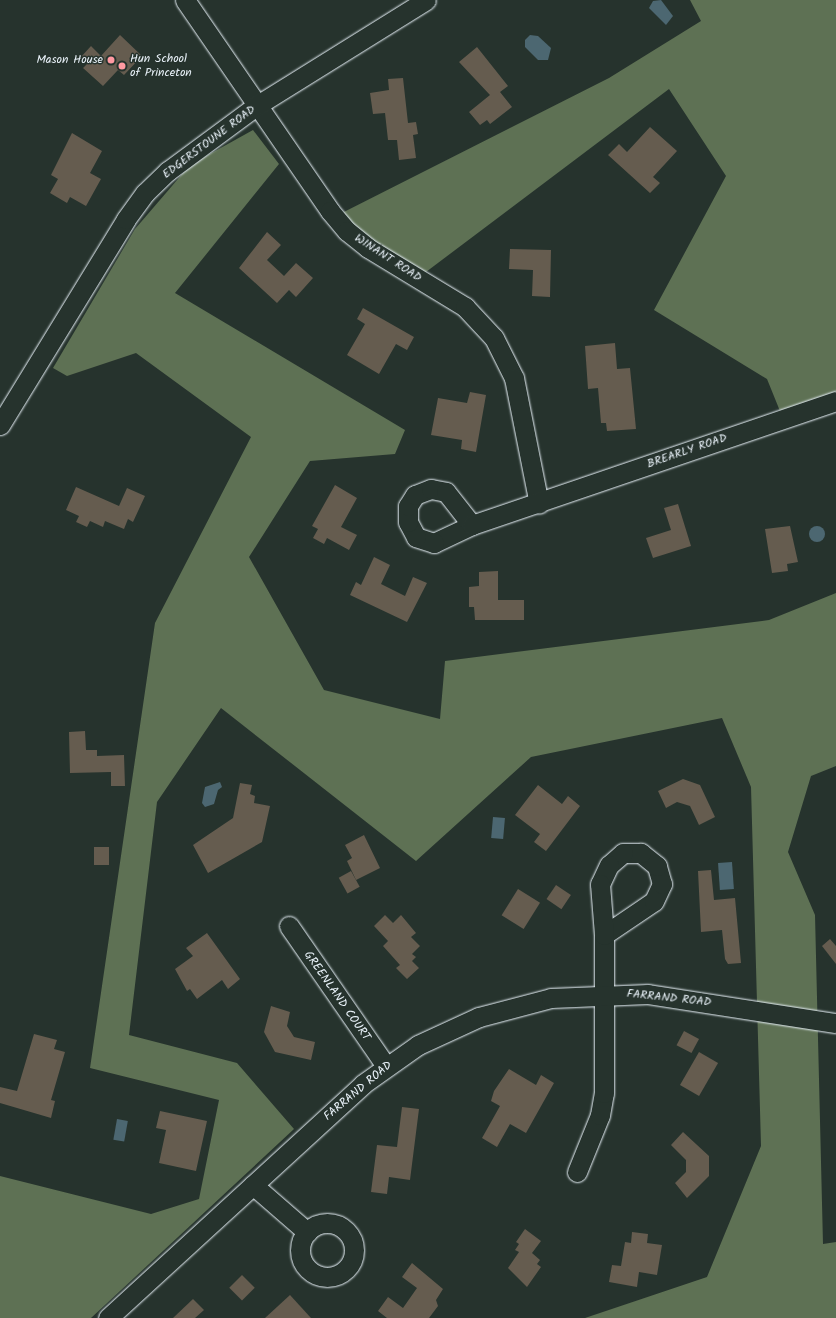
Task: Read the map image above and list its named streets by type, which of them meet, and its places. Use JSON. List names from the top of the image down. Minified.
{"streets":{"street":["EDGERSTOUNE ROAD","WINANT ROAD","BREARLY ROAD","GREENLAND COURT","FARRAND ROAD"]},"crossings":[["EDGERSTOUNE ROAD","WINANT ROAD"],["WINANT ROAD","BREARLY ROAD"],["GREENLAND COURT","FARRAND ROAD"]],"places":["Mason House","Hun School of Princeton"]}
